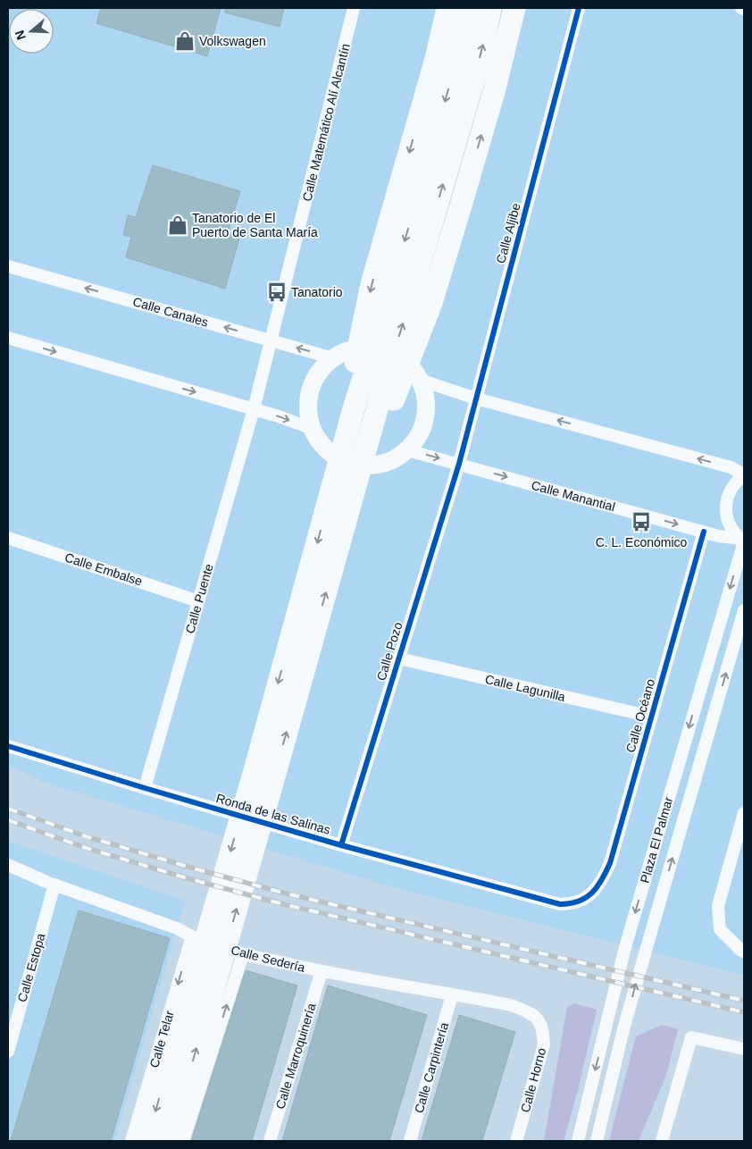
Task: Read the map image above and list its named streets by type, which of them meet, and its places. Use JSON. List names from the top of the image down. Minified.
{"streets":{"street":["Calle Matemático Alí Alcantín","Calle Aljibe","Calle Canales","Calle Manantial","Calle Embalse","Calle Puente","Calle Pozo","Calle Lagunilla","Calle Océano","Ronda de las Salinas","Plaza El Palmar","Calle Sedería","Calle Estopa","Calle Telar","Calle Marroquinería","Calle Carpintería","Calle Horno"]},"crossings":[["Calle Matemático Alí Alcantín","Calle Canales"],["Calle Matemático Alí Alcantín","Calle Puente"],["Calle Aljibe","Calle Manantial"],["Calle Aljibe","Calle Pozo"],["Calle Canales","Calle Manantial"],["Calle Manantial","Calle Pozo"],["Calle Manantial","Calle Océano"],["Calle Manantial","Plaza El Palmar"],["Calle Embalse","Calle Puente"],["Calle Puente","Ronda de las Salinas"],["Calle Pozo","Calle Lagunilla"],["Calle Pozo","Ronda de las Salinas"],["Calle Lagunilla","Calle Océano"],["Calle Océano","Ronda de las Salinas"],["Calle Sedería","Calle Estopa"],["Calle Sedería","Calle Telar"],["Calle Sedería","Calle Marroquinería"],["Calle Sedería","Calle Carpintería"],["Calle Sedería","Calle Horno"]],"places":{"shop":["Volkswagen","Tanatorio de El Puerto de Santa María"],"bus stop":["Tanatorio","C. L. Económico"]},"north":"left"}
